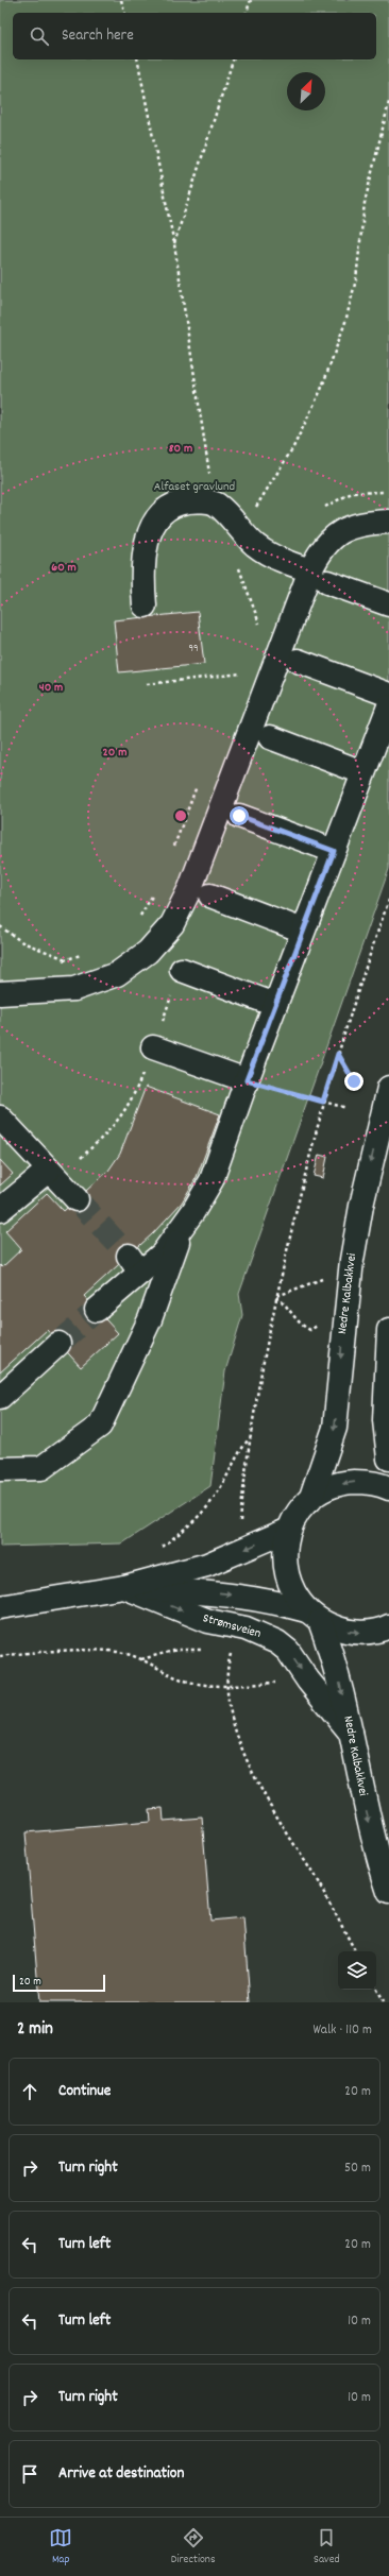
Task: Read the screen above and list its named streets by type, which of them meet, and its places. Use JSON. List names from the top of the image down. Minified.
{"streets":{"main road":["Nedre Kalbakkvei","Strømsveien"]},"crossings":[["Nedre Kalbakkvei","Strømsveien"]],"parks":["Alfaset gravlund"],"house_numbers":["99"],"scale_bar":"20 m","north":"top right","page":{"search":"Search here","scale":"20 m","heading":["2 min","Walk · 110 m"],"list":[["Continue","20 m"],["Turn right","50 m"],["Turn left","20 m"],["Turn left","10 m"],["Turn right","10 m"],"Arrive at destination"],"nav":["Map","Directions","Saved"]},"rings":["80 m","60 m","40 m","20 m"]}
